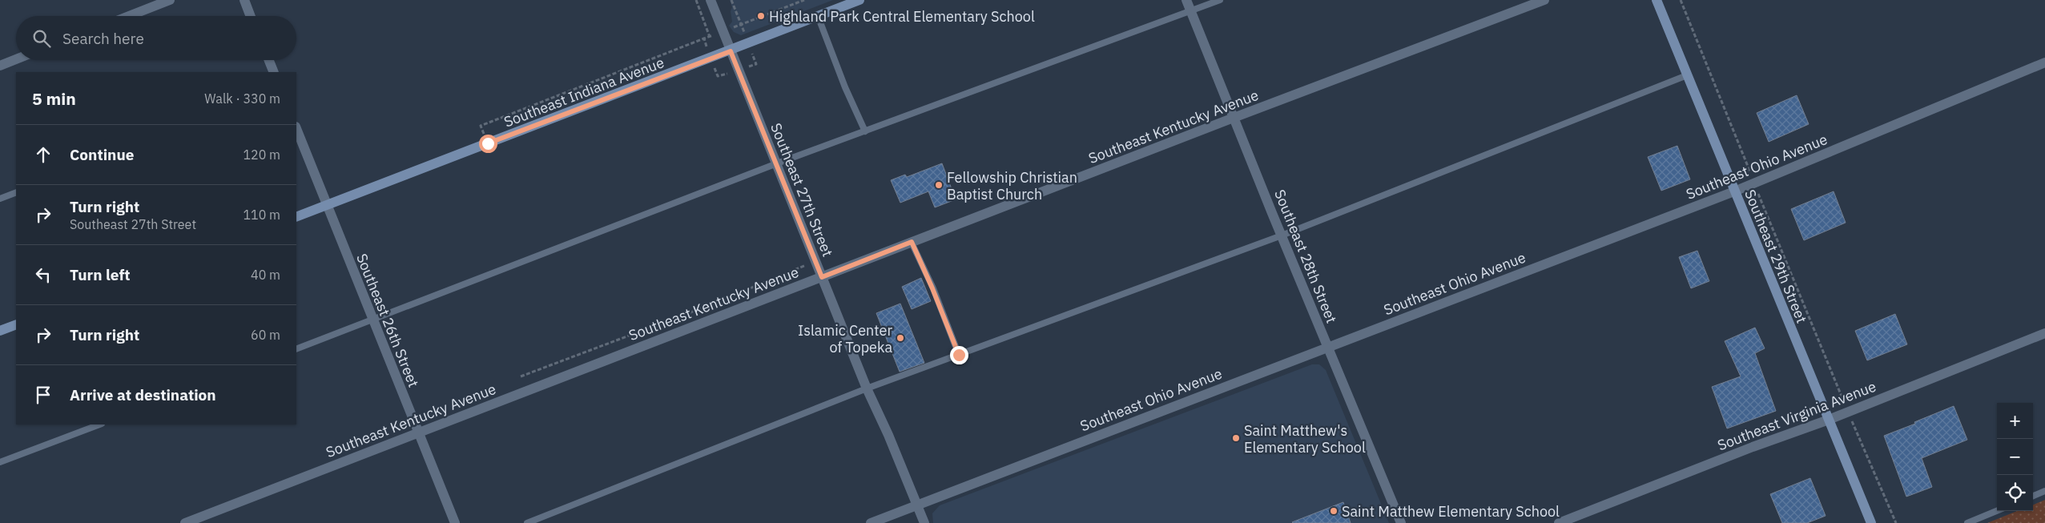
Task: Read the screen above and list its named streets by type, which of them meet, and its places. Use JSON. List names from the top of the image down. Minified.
{"streets":{"street":["Southeast Indiana Avenue","Southeast Kentucky Avenue","Southeast Ohio Avenue","Southeast 27th Street","Southeast 28th Street","Southeast 29th Street","Southeast 26th Street","Southeast Virginia Avenue"]},"crossings":[["Southeast Indiana Avenue","Southeast 27th Street"],["Southeast Indiana Avenue","Southeast 26th Street"],["Southeast Kentucky Avenue","Southeast 27th Street"],["Southeast Kentucky Avenue","Southeast 28th Street"],["Southeast Kentucky Avenue","Southeast 26th Street"],["Southeast Ohio Avenue","Southeast 27th Street"],["Southeast Ohio Avenue","Southeast 28th Street"],["Southeast Ohio Avenue","Southeast 29th Street"],["Southeast 29th Street","Southeast Virginia Avenue"]],"places":["Highland Park Central Elementary School","Fellowship Christian Baptist Church","Islamic Center of Topeka","Saint Matthew's Elementary School","Saint Matthew Elementary School"],"page":{"search":"Search here","heading":["5 min","Walk · 330 m"],"list":[["Continue","120 m"],["Turn right","Southeast 27th Street","110 m"],["Turn left","40 m"],["Turn right","60 m"],"Arrive at destination"],"map_buttons":["+","−"]}}
